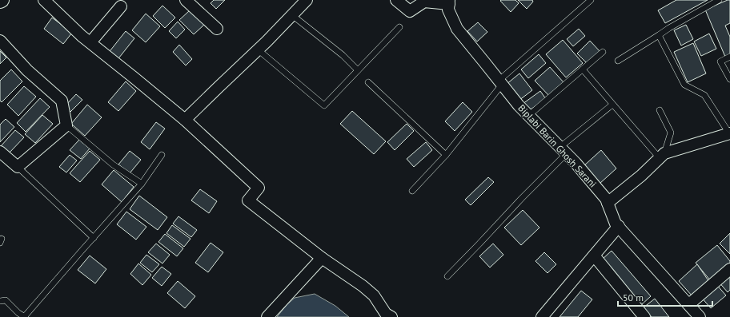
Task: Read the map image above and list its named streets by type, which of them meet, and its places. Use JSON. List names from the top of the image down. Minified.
{"streets":{"street":["Biplabi Barin Ghosh Sarani"]},"scale_bar":"50 m"}
